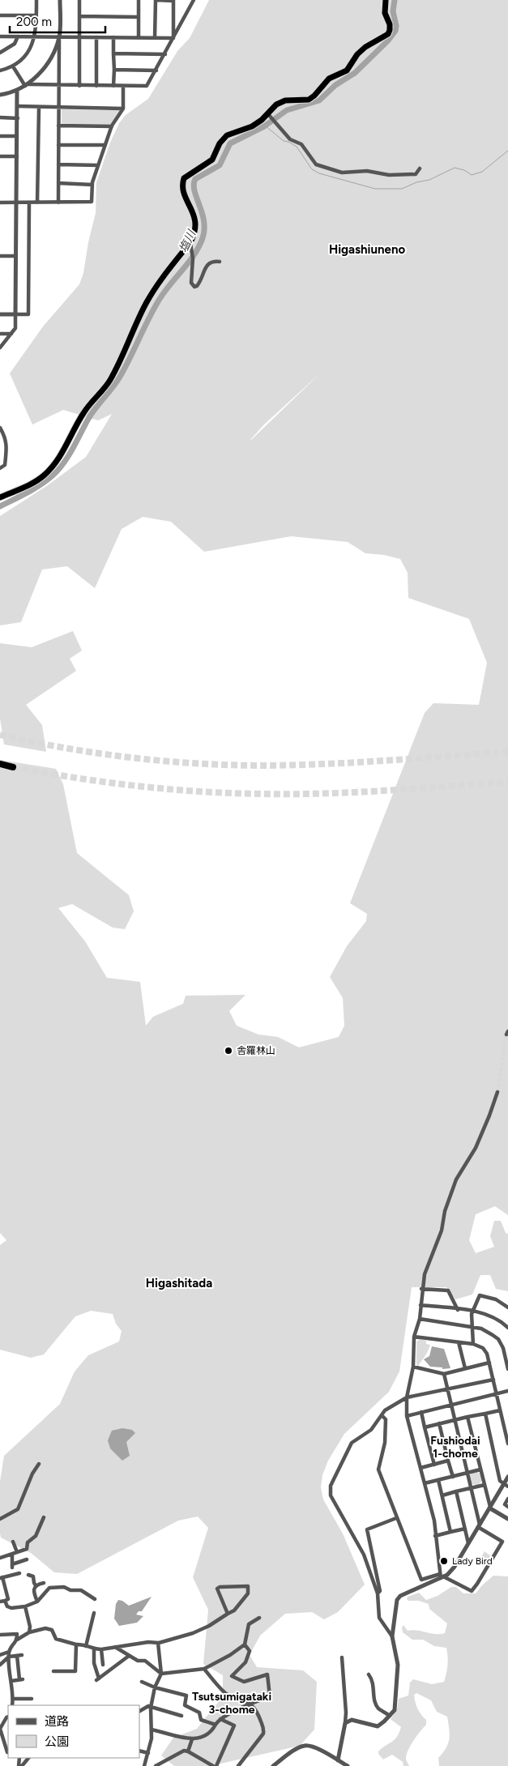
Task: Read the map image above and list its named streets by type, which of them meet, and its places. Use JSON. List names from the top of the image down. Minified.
{"districts":["Higashiuneno","Higashitada","Fushiodai 1-chome","Tsutsumigataki 3-chome"],"water":["塩川"],"places":["舎羅林山","Lady Bird"],"legend":["道路","公園"],"scale_bar":"200 m"}
